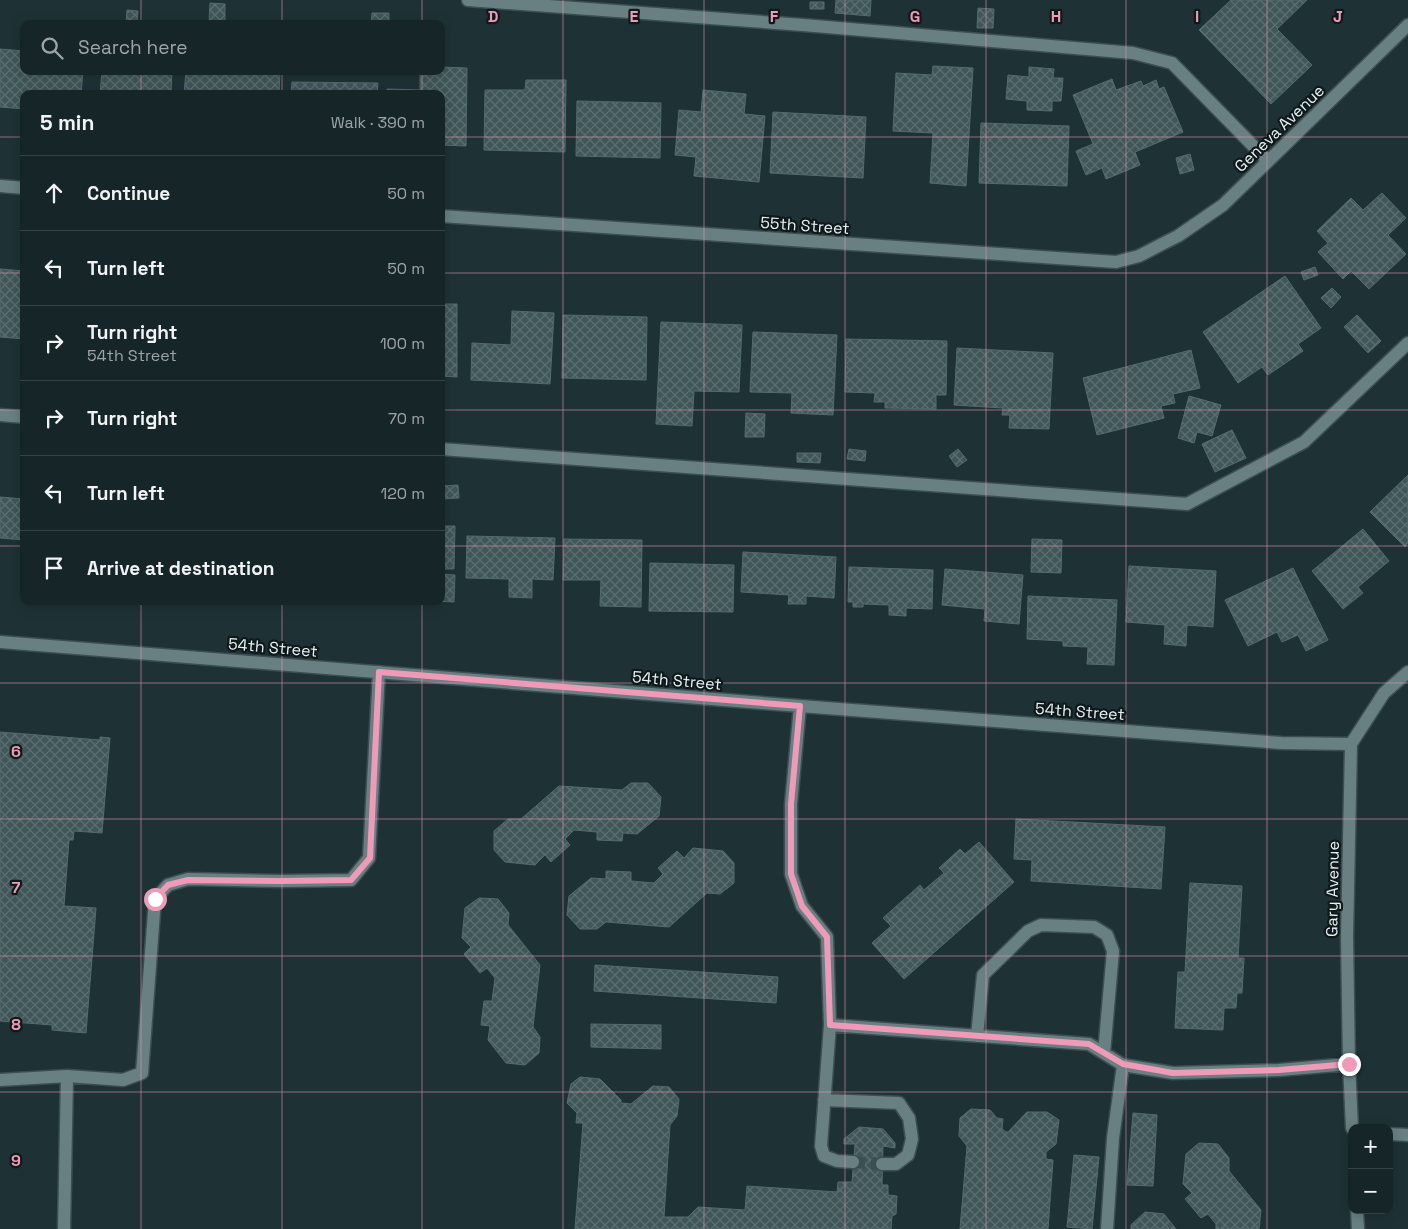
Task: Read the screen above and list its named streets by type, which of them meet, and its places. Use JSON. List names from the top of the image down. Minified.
{"streets":{"street":["Geneva Avenue","55th Street","54th Street","Gary Avenue"]},"crossings":[["Geneva Avenue","55th Street"],["54th Street","Gary Avenue"]],"page":{"search":"Search here","heading":["5 min","Walk · 390 m"],"list":[["Continue","50 m"],["Turn left","50 m"],["Turn right","54th Street","100 m"],["Turn right","70 m"],["Turn left","120 m"],"Arrive at destination"],"map_buttons":["+","−"]},"grid":{"columns":["D","E","F","G","H","I","J"],"rows":["6","7","8","9"]}}
